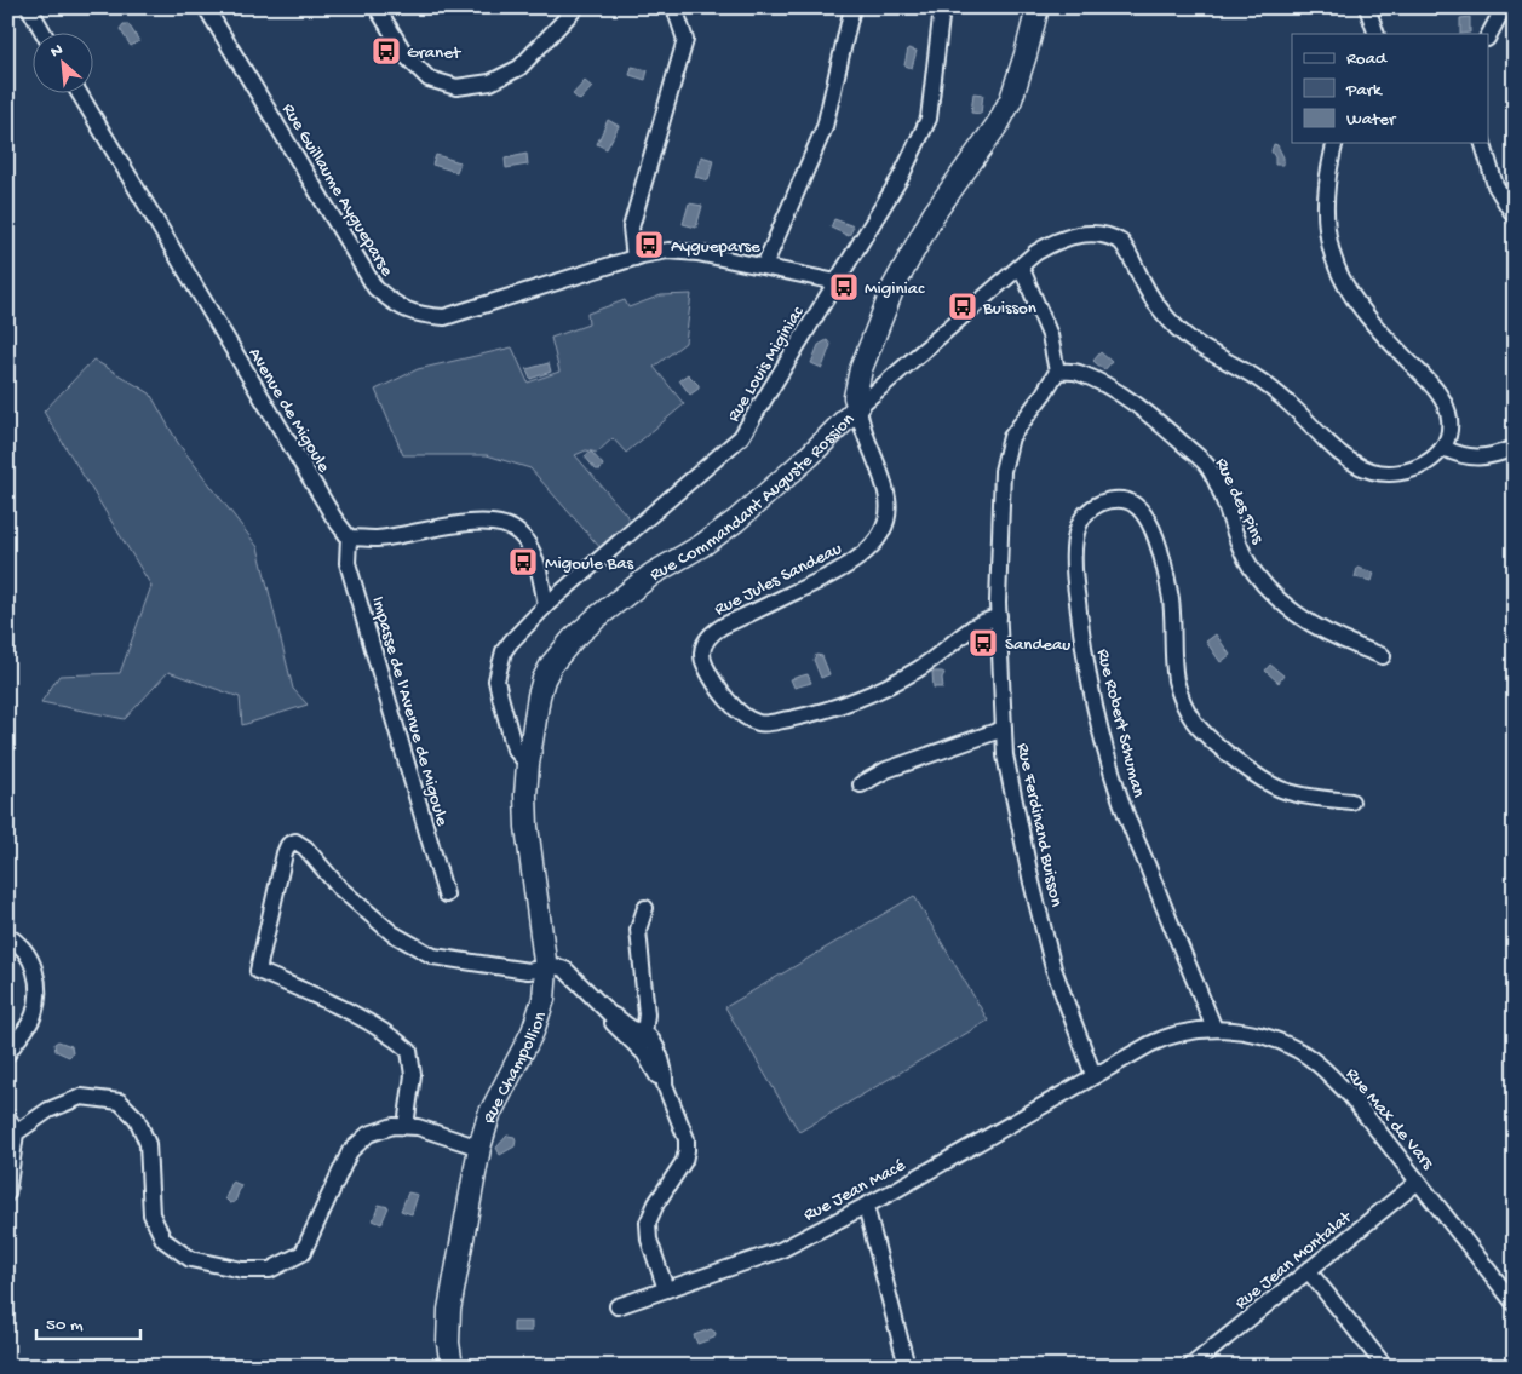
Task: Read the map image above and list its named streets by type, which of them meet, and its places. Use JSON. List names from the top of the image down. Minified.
{"streets":{"street":["Rue Guillaume Aygueparse","Rue Louis Miginiac","Avenue de Migoule","Rue Commandant Auguste Rossion","Rue des Pins","Rue Jules Sandeau","Impasse de l'Avenue de Migoule","Rue Robert Schuman","Rue Ferdinand Buisson","Rue Champollion","Rue Max de Vars","Rue Jean Macé","Rue Jean Montalat"]},"crossings":[["Rue Guillaume Aygueparse","Rue Louis Miginiac"],["Rue Louis Miginiac","Rue Commandant Auguste Rossion"],["Rue Louis Miginiac","Rue Champollion"],["Avenue de Migoule","Impasse de l'Avenue de Migoule"],["Rue Commandant Auguste Rossion","Rue Jules Sandeau"],["Rue Commandant Auguste Rossion","Rue Champollion"],["Rue des Pins","Rue Ferdinand Buisson"],["Rue Jules Sandeau","Rue Ferdinand Buisson"],["Rue Robert Schuman","Rue Max de Vars"],["Rue Ferdinand Buisson","Rue Max de Vars"],["Rue Ferdinand Buisson","Rue Jean Macé"],["Rue Max de Vars","Rue Jean Macé"],["Rue Max de Vars","Rue Jean Montalat"]],"places":{"bus stop":["Granet","Aygueparse","Miginiac","Buisson","Migoule Bas","Sandeau"]},"legend":["Road","Park","Water"],"scale_bar":"50 m","north":"top left"}
